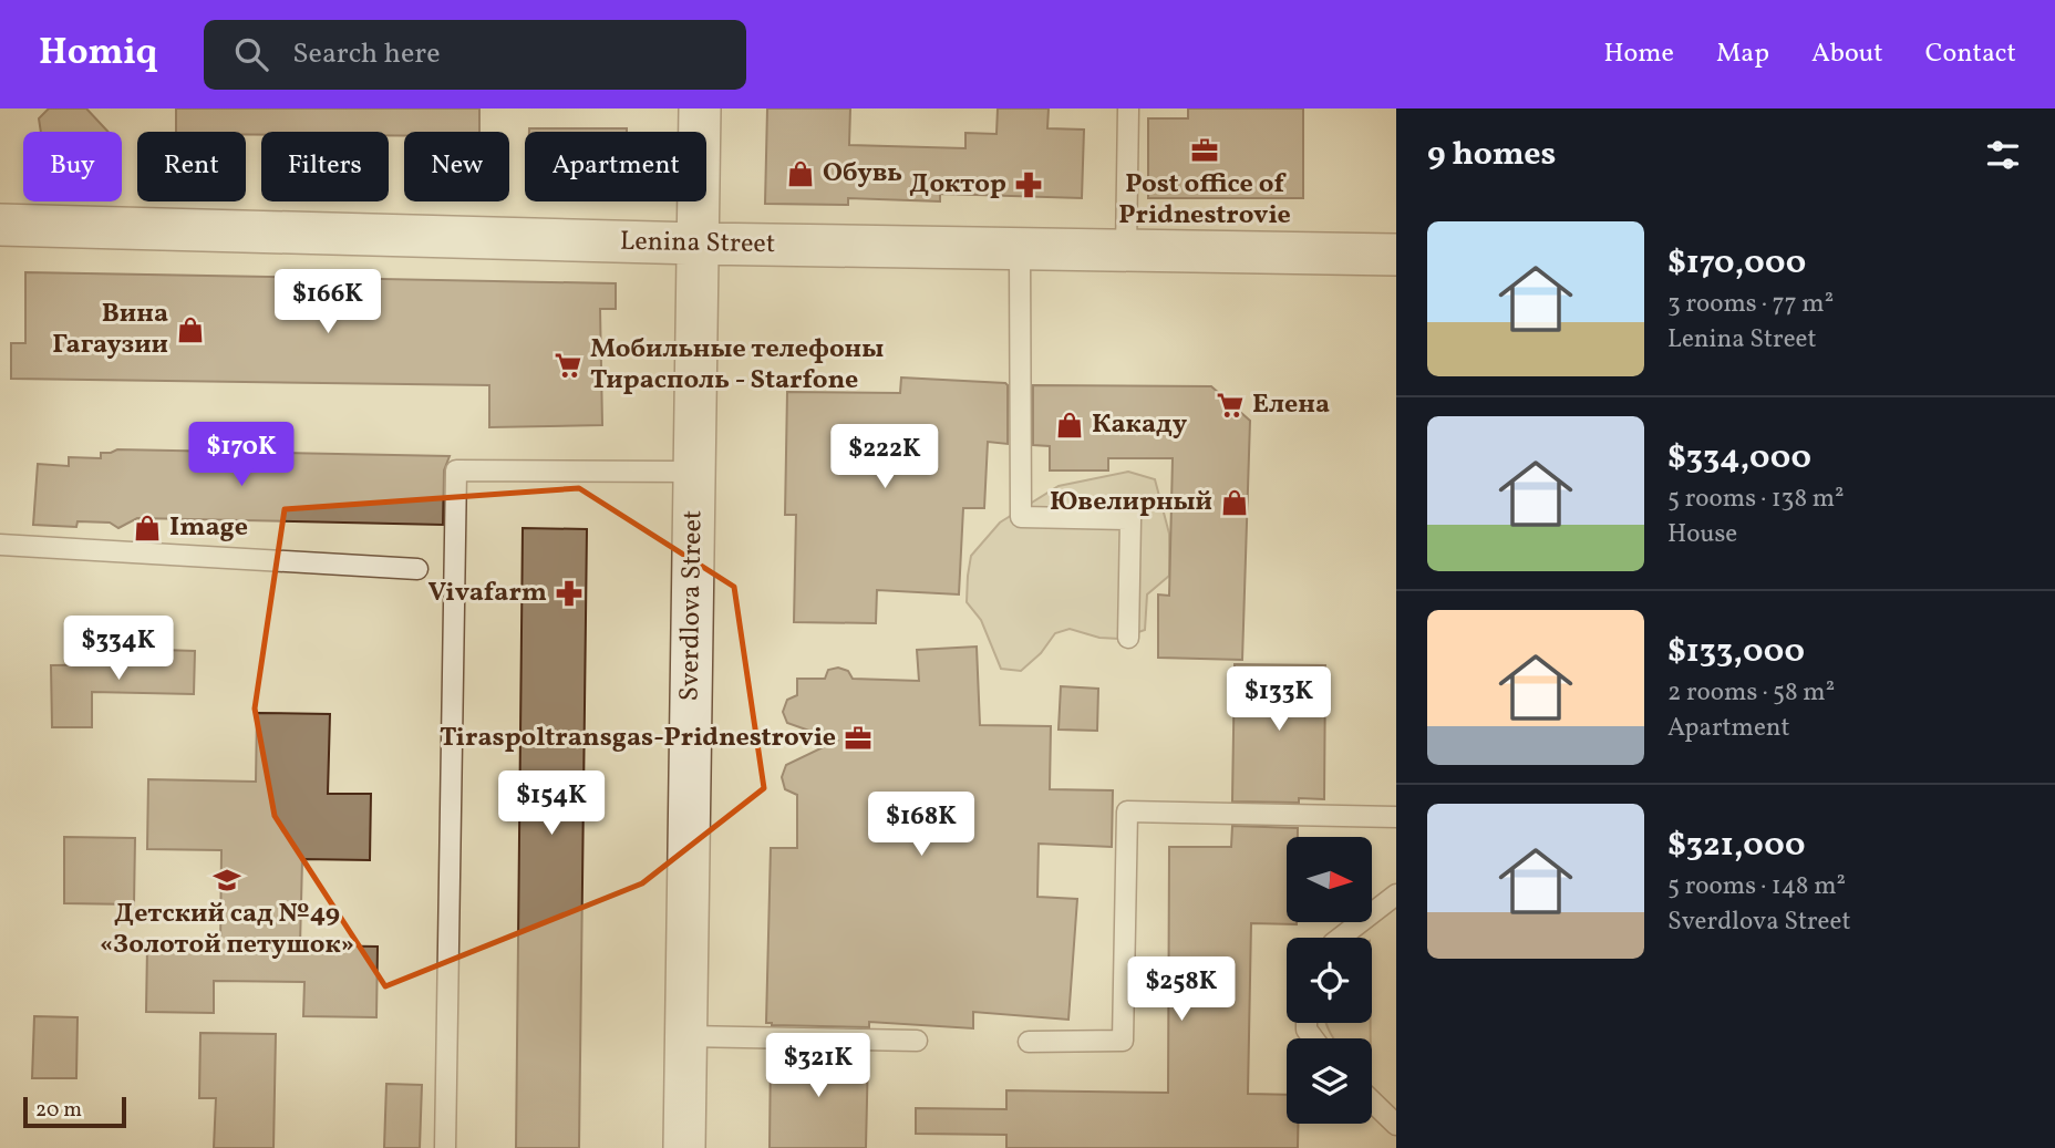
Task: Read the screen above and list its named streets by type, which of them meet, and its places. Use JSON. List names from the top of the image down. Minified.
{"streets":{"street":["Lenina Street","Sverdlova Street"]},"crossings":[["Lenina Street","Sverdlova Street"]],"places":{"office":["Post office of Pridnestrovie","Tiraspoltransgas-Pridnestrovie"],"shop":["Обувь","Вина Гагаузии","Какаду","Ювелирный","Image"],"pharmacy":["Доктор","Vivafarm"],"supermarket":["Мобильные телефоны Тирасполь - Starfone","Елена"],"school or university":["Детский сад №49 «Золотой петушок»"]},"scale_bar":"20 m","north":"right","page":{"header":"Homiq","search":"Search here","nav":["Home","Map","About","Contact"],"heading":"9 homes","chip":["Buy","Rent","Filters","New","Apartment"],"list":[{"name":"$170,000","note":"3 rooms · 77 m² · Lenina Street"},{"name":"$334,000","note":"5 rooms · 138 m² · House"},{"name":"$133,000","note":"2 rooms · 58 m² · Apartment"},{"name":"$321,000","note":"5 rooms · 148 m² · Sverdlova Street"}],"price":["$166K","$170K","$222K","$334K","$133K","$154K","$168K","$258K","$321K"],"scale":"20 m"}}
